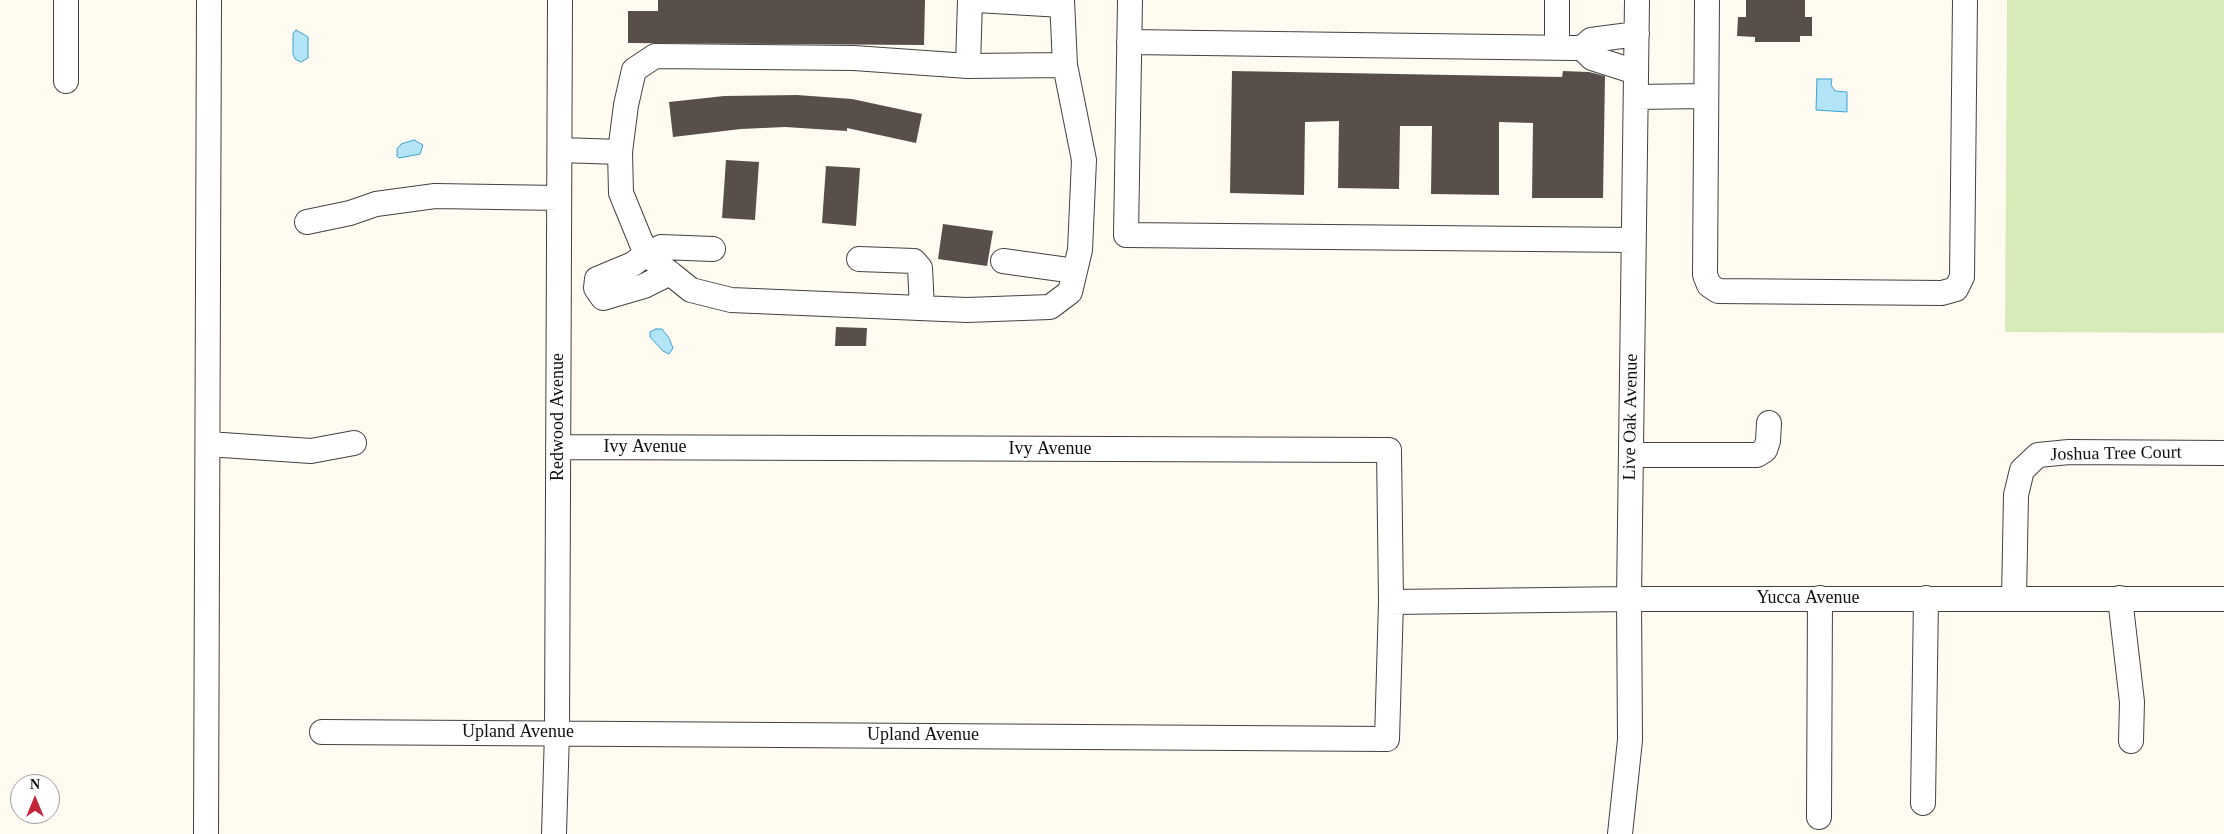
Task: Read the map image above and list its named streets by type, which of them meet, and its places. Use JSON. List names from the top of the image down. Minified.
{"streets":{"street":["Redwood Avenue","Live Oak Avenue","Ivy Avenue","Joshua Tree Court","Yucca Avenue","Upland Avenue"]},"crossings":[["Redwood Avenue","Ivy Avenue"],["Redwood Avenue","Upland Avenue"],["Live Oak Avenue","Yucca Avenue"],["Ivy Avenue","Yucca Avenue"],["Ivy Avenue","Upland Avenue"],["Joshua Tree Court","Yucca Avenue"],["Yucca Avenue","Upland Avenue"]],"north":"top"}
